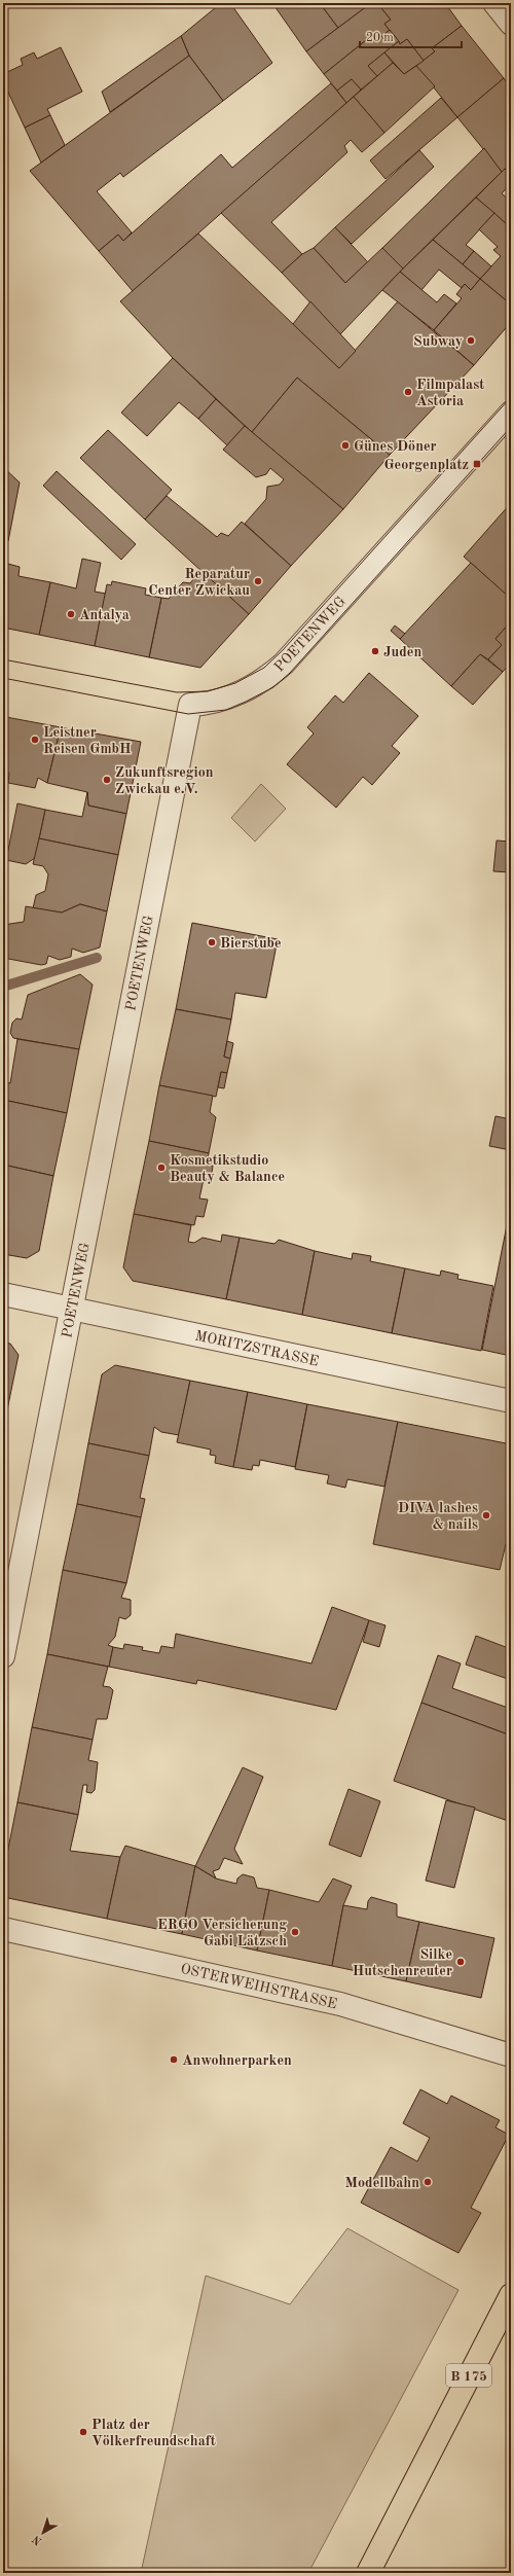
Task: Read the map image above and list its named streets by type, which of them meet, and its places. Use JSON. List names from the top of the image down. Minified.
{"streets":{"main road":["B 175"],"street":["POETENWEG","MORITZSTRASSE","OSTERWEIHSTRASSE"]},"crossings":[["POETENWEG","MORITZSTRASSE"]],"places":{"other":["Subway","Filmpalast Astoria","Günes Döner","Reparatur Center Zwickau","Antalya","Juden","Leistner Reisen GmbH","Zukunftsregion Zwickau e.V.","Bierstube","Kosmetikstudio Beauty & Balance","DIVA lashes & nails","ERGO Versicherung Gabi Lätzsch","Silke Hutschenreuter","Anwohnerparken","Modellbahn","Platz der Völkerfreundschaft"],"transit":["Georgenplatz"]},"scale_bar":"20 m","north":"bottom left"}
